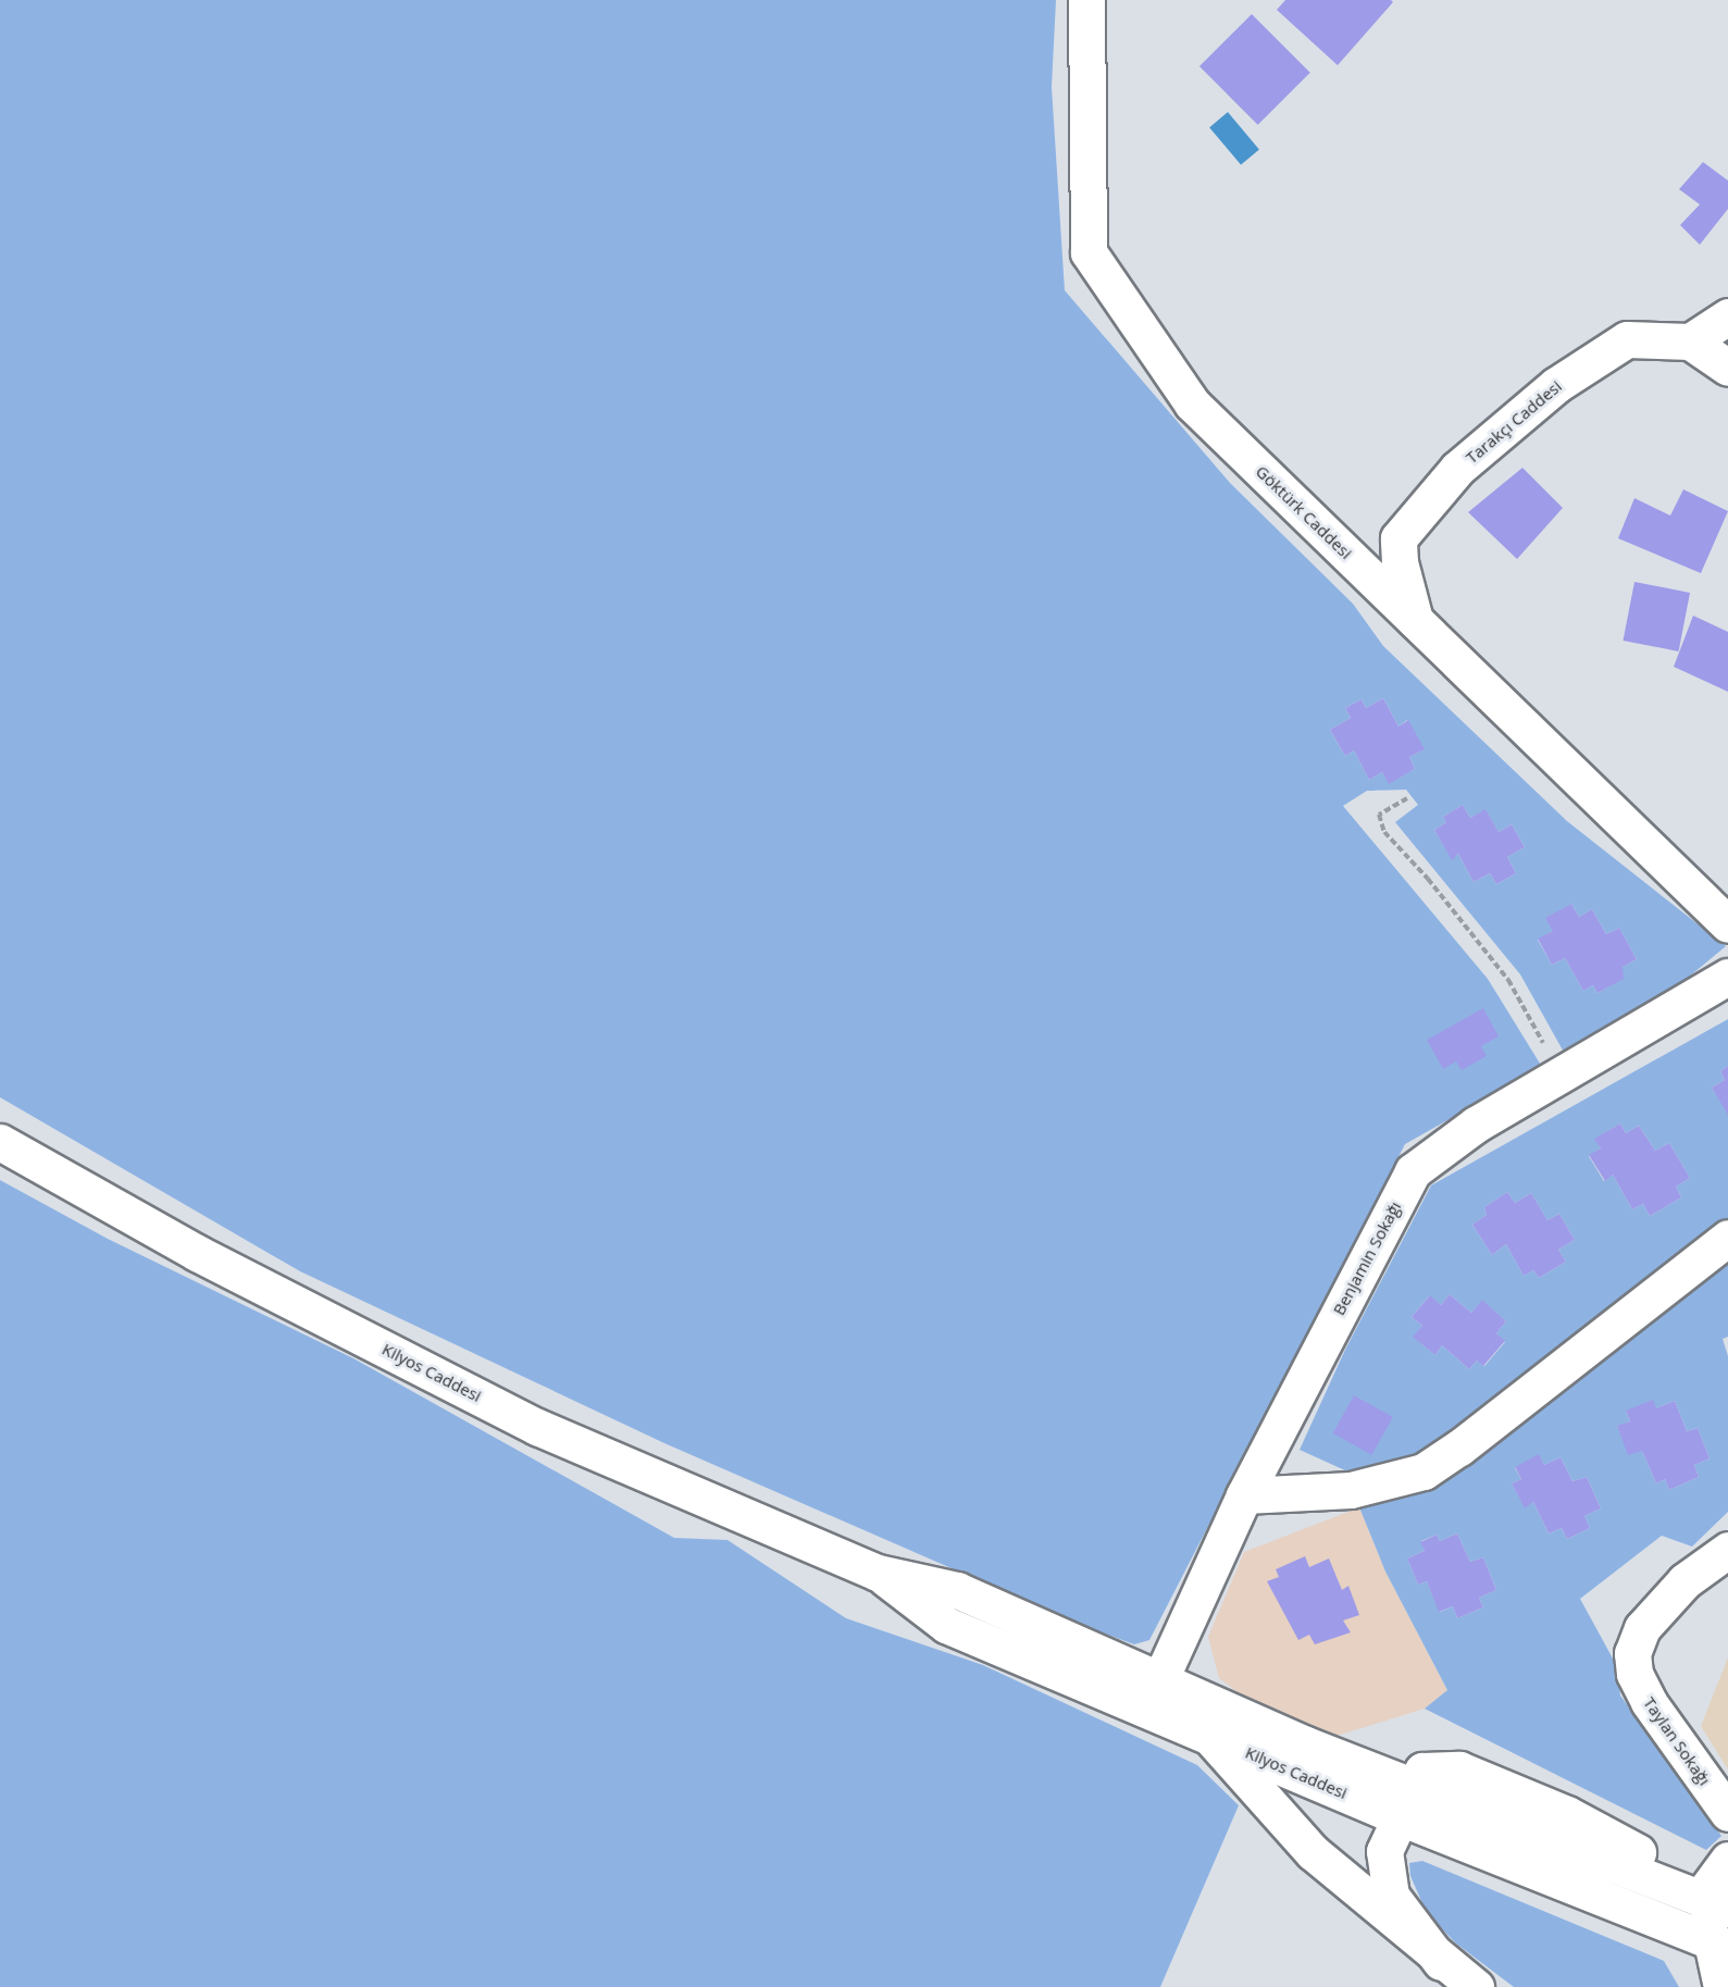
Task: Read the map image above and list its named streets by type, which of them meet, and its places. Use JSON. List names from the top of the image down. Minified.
{"streets":{"street":["Tarakçı Caddesi","Göktürk Caddesi","Benjamin Sokağı","Kilyos Caddesi","Taylan Sokağı"]},"crossings":[["Tarakçı Caddesi","Göktürk Caddesi"],["Benjamin Sokağı","Kilyos Caddesi"]]}
